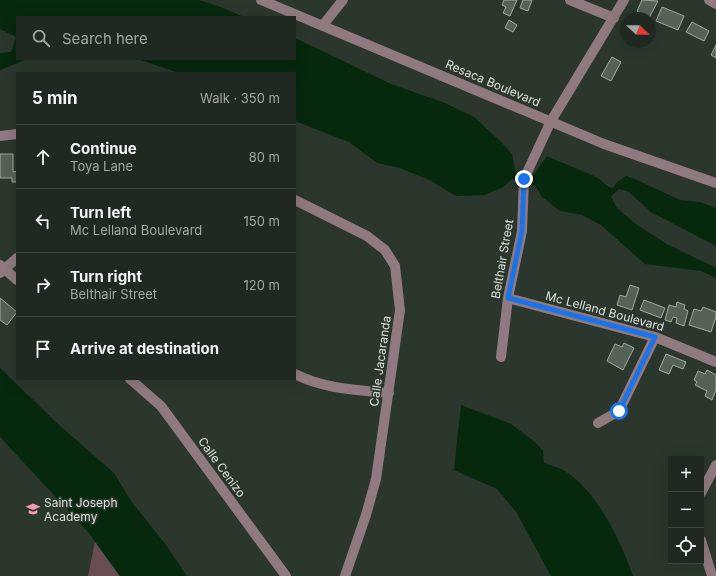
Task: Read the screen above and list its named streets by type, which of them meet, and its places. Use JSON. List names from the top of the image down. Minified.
{"streets":{"street":["Resaca Boulevard","Belthair Street","Mc Lelland Boulevard","Calle Jacaranda","Calle Cenizo"]},"crossings":[["Resaca Boulevard","Belthair Street"],["Belthair Street","Mc Lelland Boulevard"]],"places":{"school or university":["Saint Joseph Academy"]},"north":"right","page":{"search":"Search here","heading":["5 min","Walk · 350 m"],"list":[["Continue","Toya Lane","80 m"],["Turn left","Mc Lelland Boulevard","150 m"],["Turn right","Belthair Street","120 m"],"Arrive at destination"],"map_buttons":["+","−"]}}
